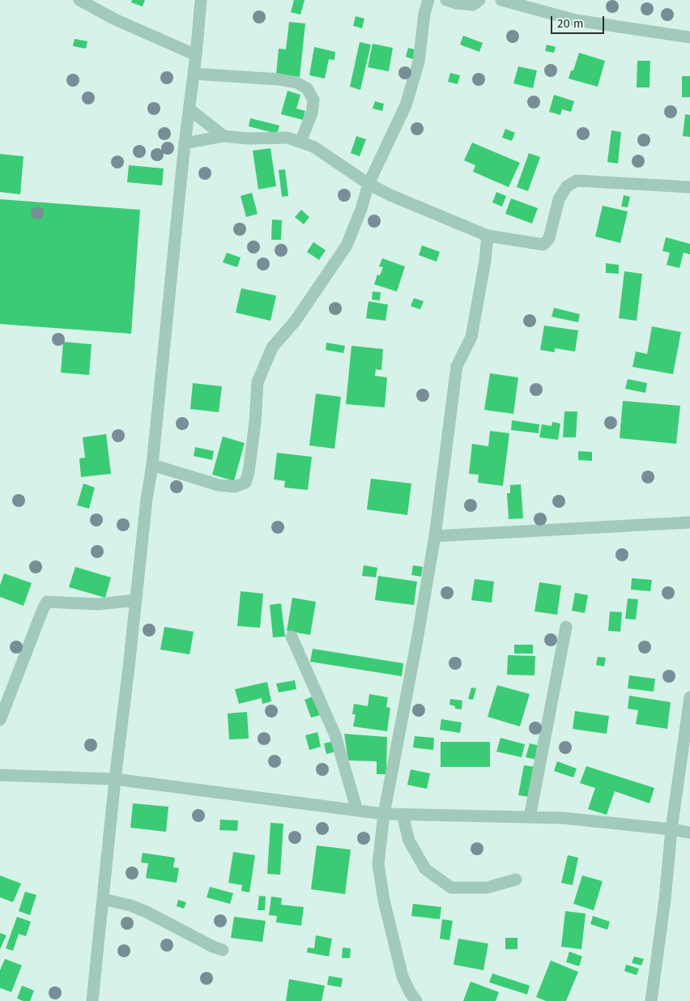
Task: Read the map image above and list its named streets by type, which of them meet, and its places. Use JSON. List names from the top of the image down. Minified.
{"scale_bar":"20 m"}
